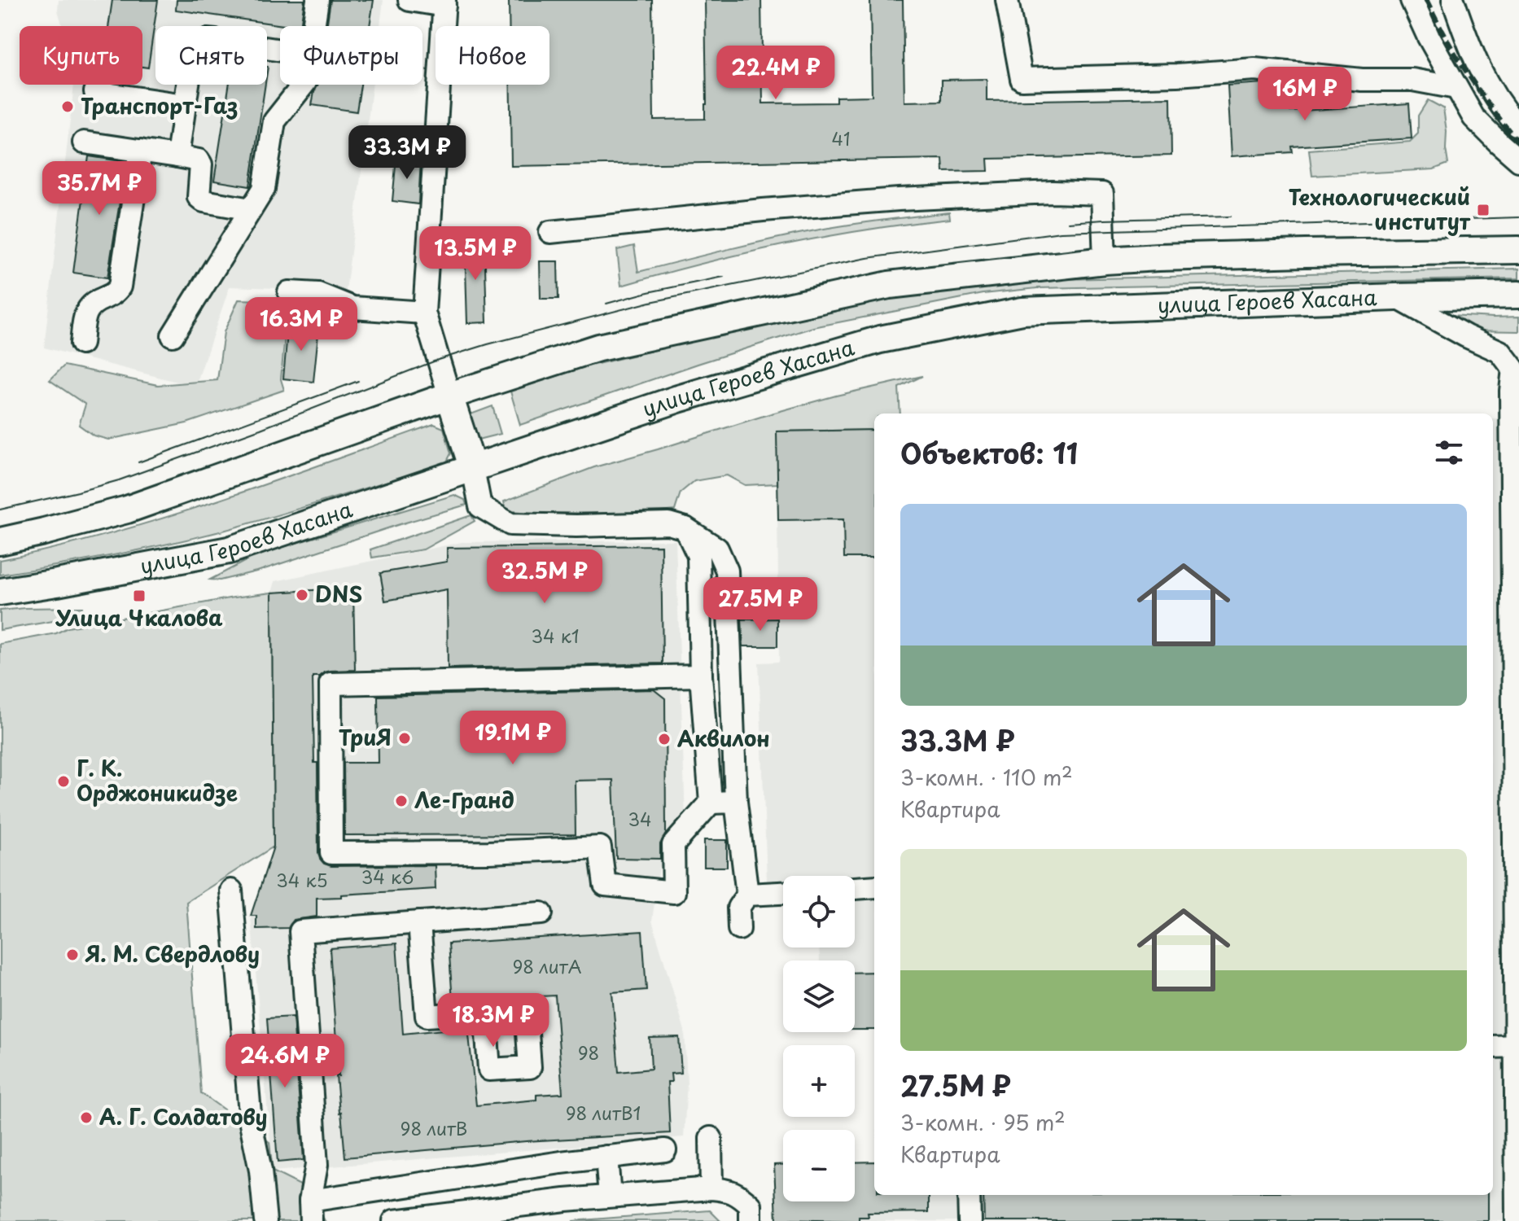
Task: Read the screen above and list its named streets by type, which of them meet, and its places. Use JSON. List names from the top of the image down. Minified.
{"streets":{"main road":["улица Героев Хасана"]},"places":{"other":["Транспорт-Газ","DNS","ТриЯ","Аквилон","Г. К. Орджоникидзе","Ле-Гранд","Я. М. Свердлову","А. Г. Солдатову"],"transit":["Технологический институт","Улица Чкалова"]},"house_numbers":["41","34 к1","34","34 к6","34 к5","98 литА","98","98 литВ1","98 литВ"],"page":{"chip":["Купить","Снять","Фильтры","Новое"],"price":["22.4M ₽","16M ₽","33.3M ₽","35.7M ₽","13.5M ₽","16.3M ₽","32.5M ₽","27.5M ₽","19.1M ₽","18.3M ₽","24.6M ₽"],"heading":"Объектов: 11","list":[{"name":"33.3M ₽","note":"3-комн. · 110 m² · Квартира"},{"name":"27.5M ₽","note":"3-комн. · 95 m² · Квартира"}],"map_buttons":["+","−"]}}
